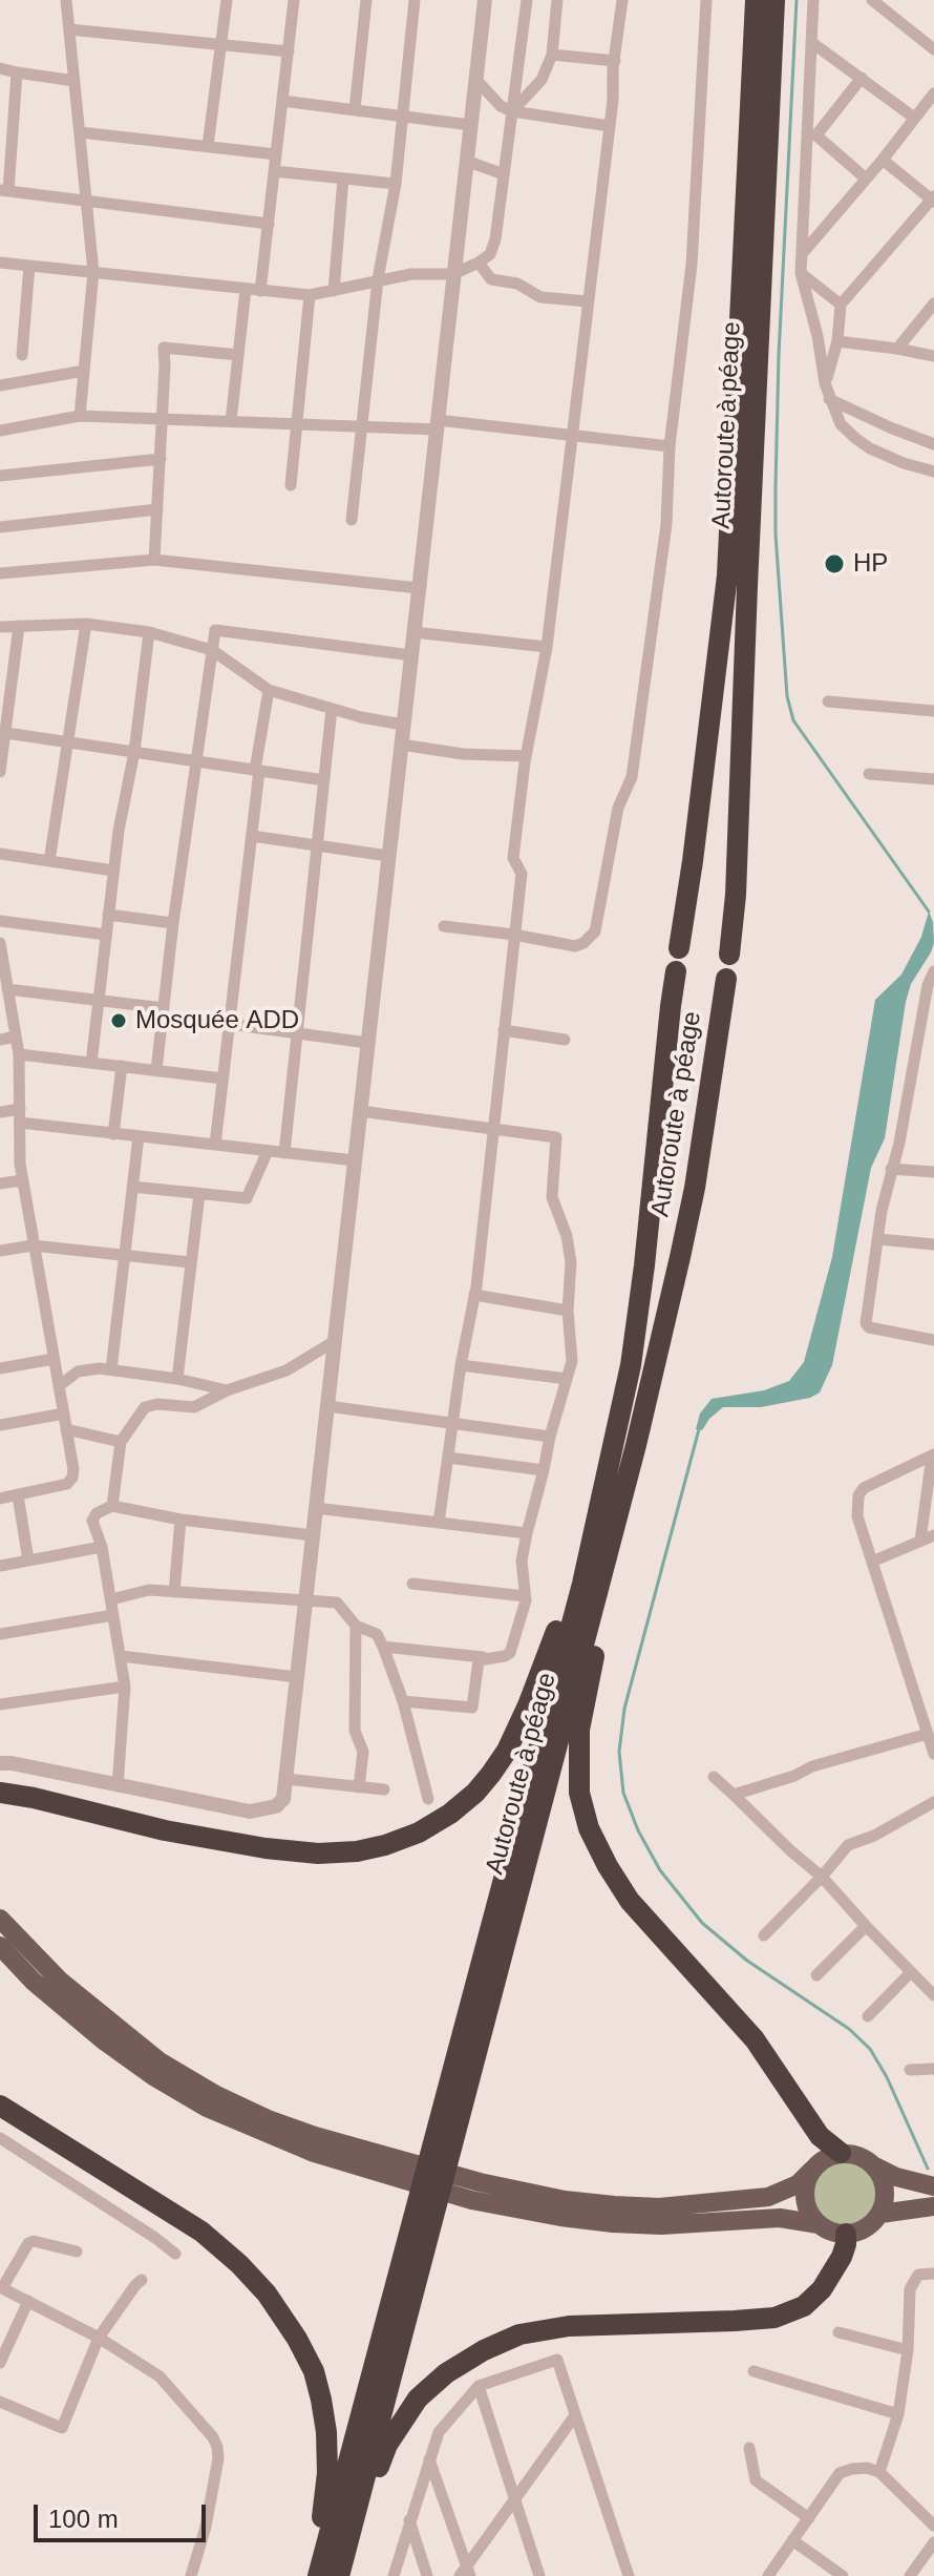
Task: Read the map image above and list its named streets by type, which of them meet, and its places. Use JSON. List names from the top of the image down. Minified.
{"streets":{"highway":["Autoroute à péage"]},"places":["HP","Mosquée ADD"],"scale_bar":"100 m"}
